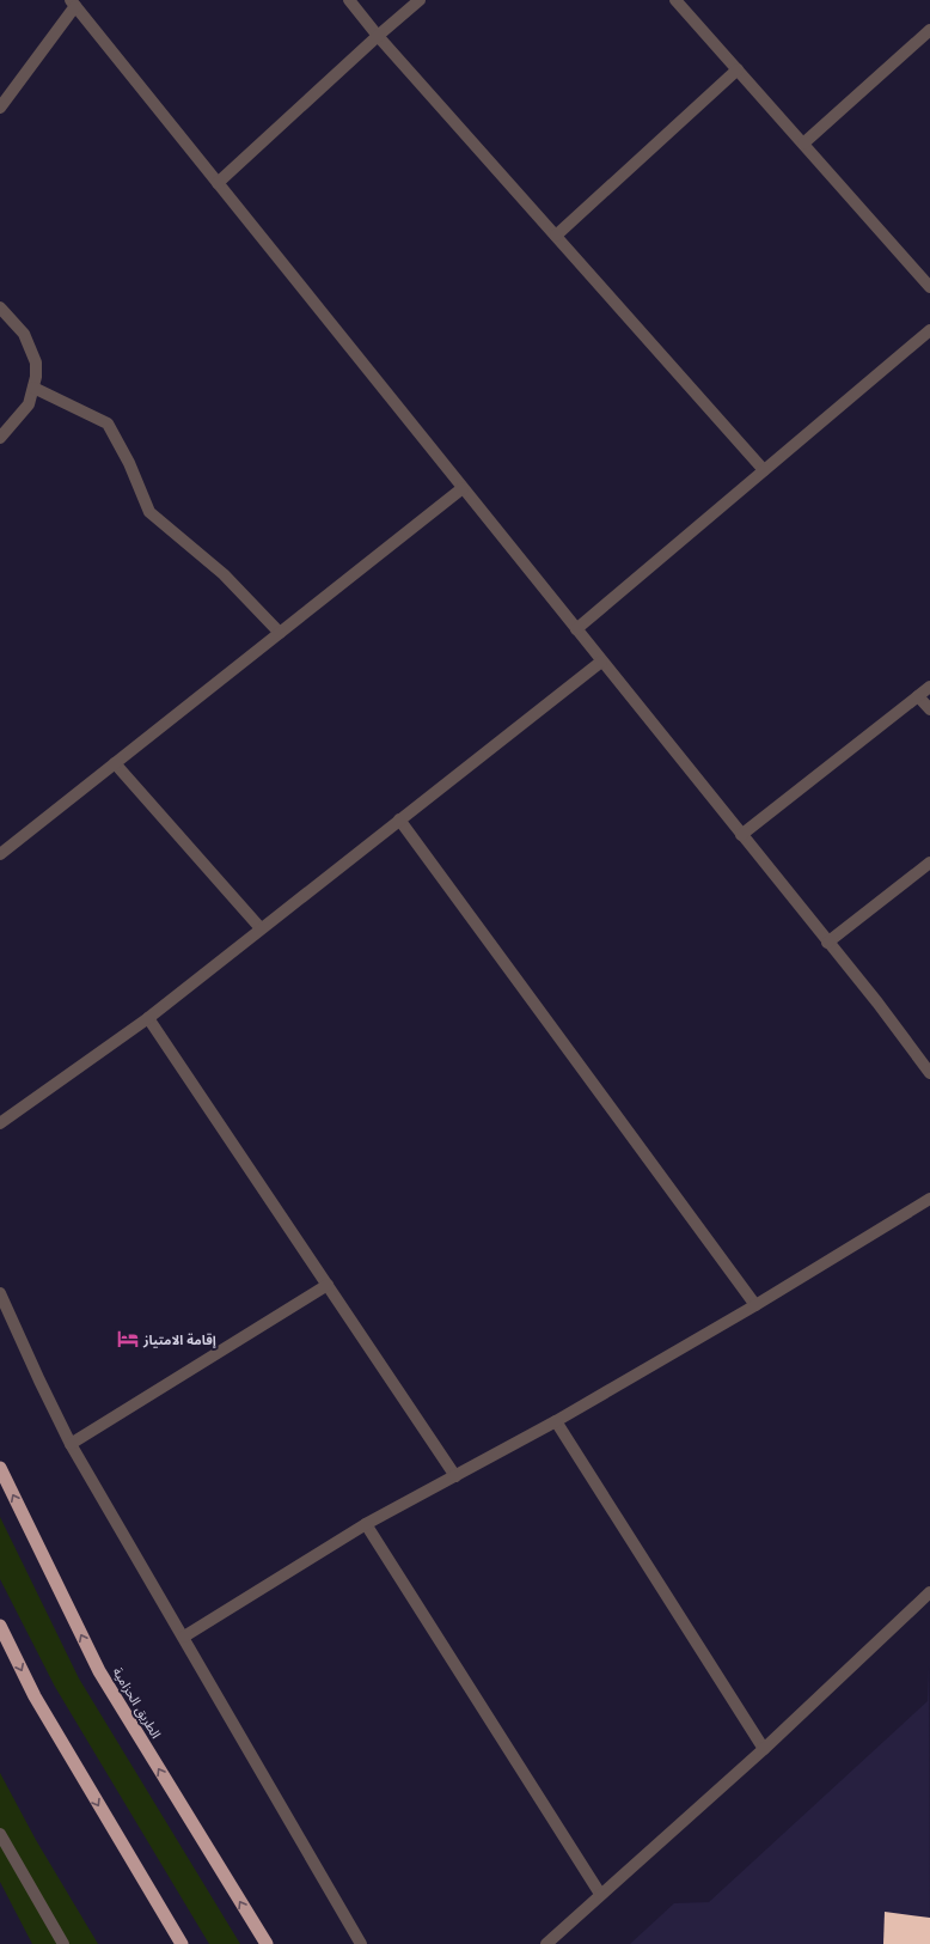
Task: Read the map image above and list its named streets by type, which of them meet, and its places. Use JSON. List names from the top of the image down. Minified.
{"streets":{"highway":["الطريق الحزامية"]},"places":{"hotel":["إقامة الامتياز"]}}
